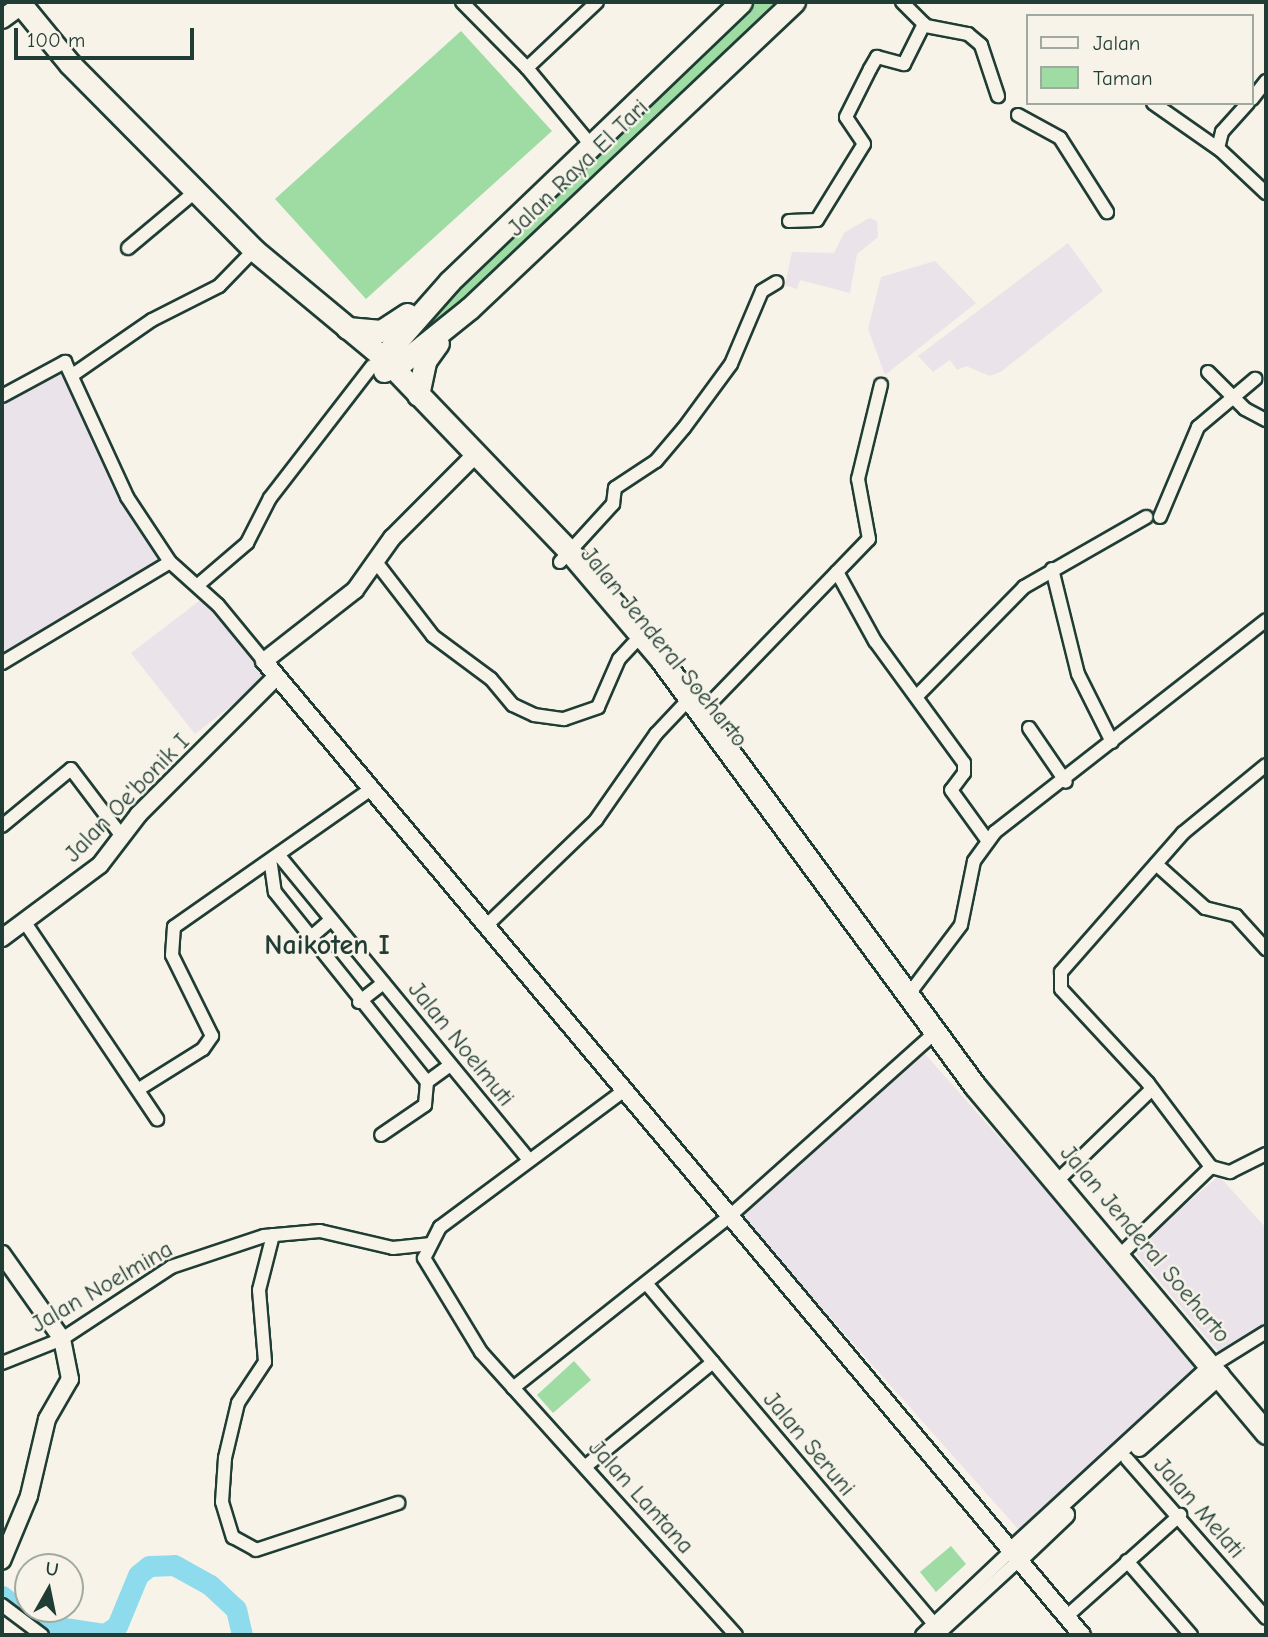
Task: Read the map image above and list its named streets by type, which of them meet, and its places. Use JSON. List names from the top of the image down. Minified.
{"streets":{"main road":["Jalan Raya El Tari","Jalan Jenderal Soeharto"],"street":["Jalan Oe'bonik I","Jalan Noelmuti","Jalan Noelmina","Jalan Seruni","Jalan Lantana","Jalan Melati"]},"crossings":[["Jalan Raya El Tari","Jalan Jenderal Soeharto"],["Jalan Noelmina","Jalan Lantana"]],"districts":["Naikoten I"],"legend":["Jalan","Taman"],"scale_bar":"100 m","north":"top"}
